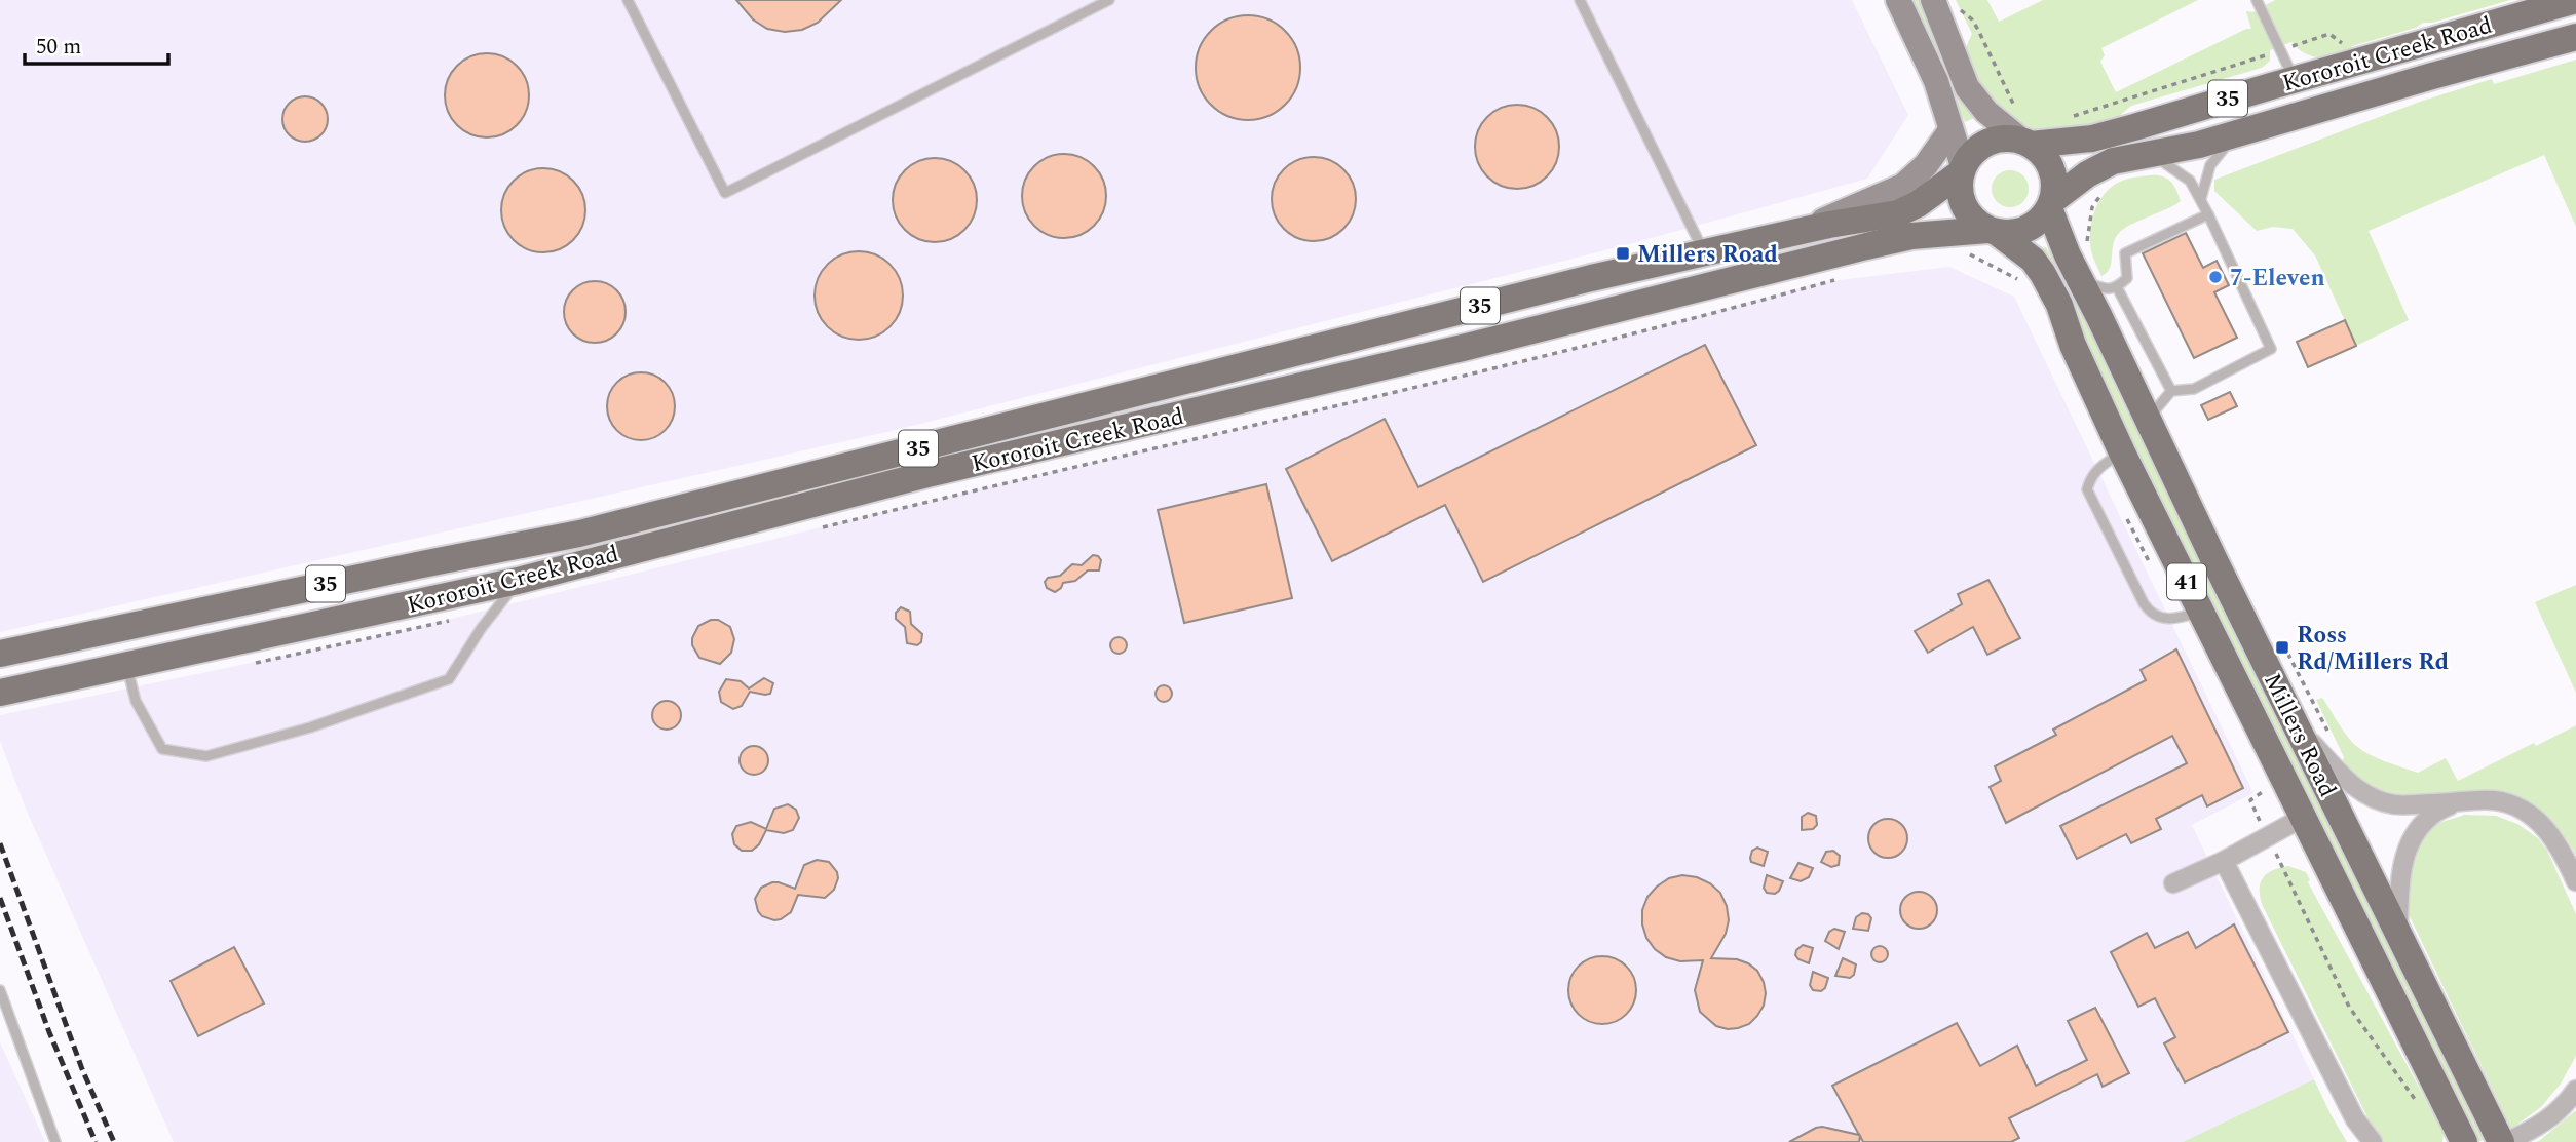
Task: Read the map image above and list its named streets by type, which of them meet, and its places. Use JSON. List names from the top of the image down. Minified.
{"streets":{"main road":["Kororoit Creek Road","35","41","Millers Road"]},"crossings":[["Kororoit Creek Road","35"],["Kororoit Creek Road","Millers Road"],["35","Millers Road"]],"places":{"transit":["Millers Road","Ross Rd/Millers Rd"],"other":["7-Eleven"]},"scale_bar":"50 m"}
